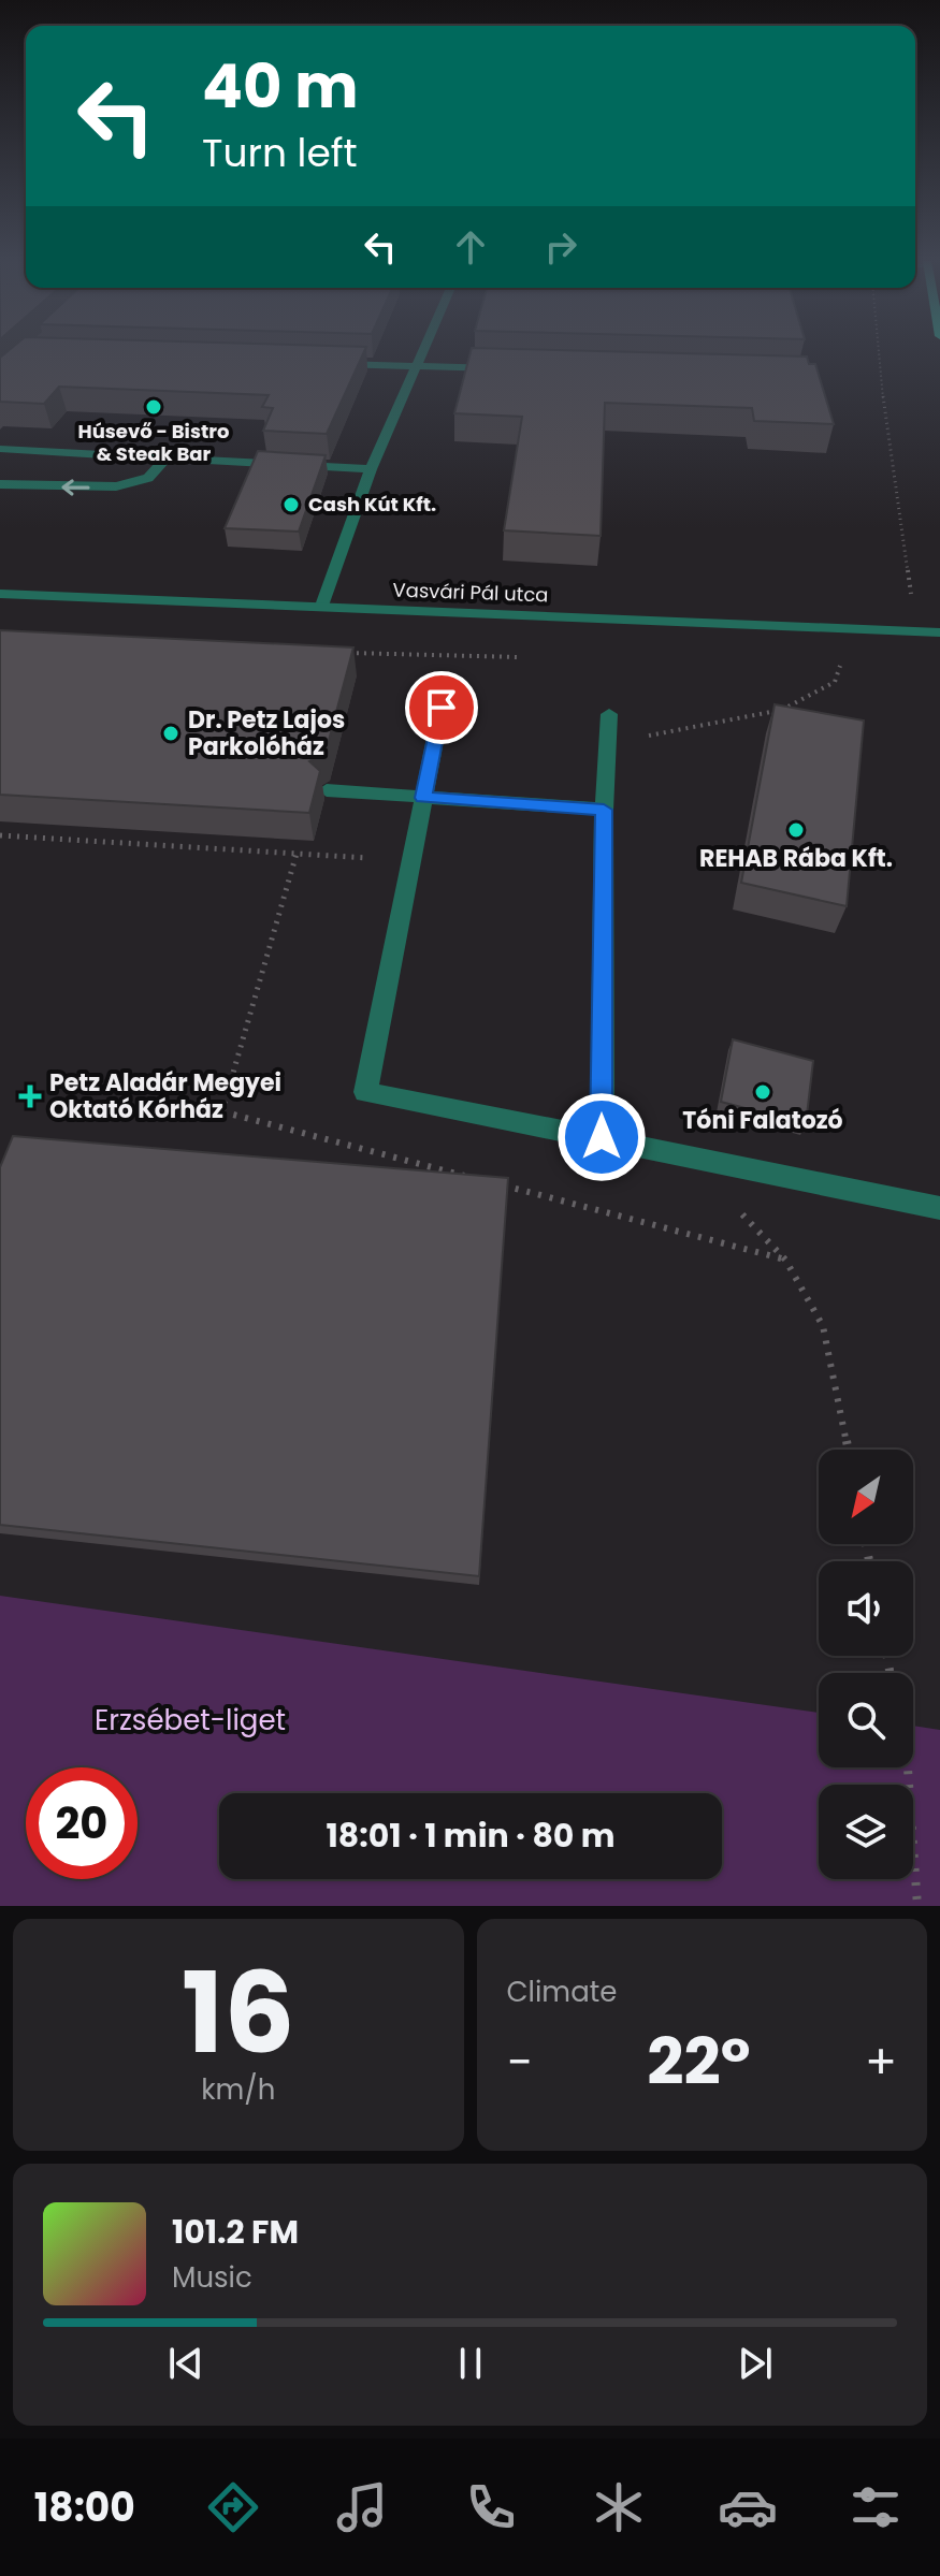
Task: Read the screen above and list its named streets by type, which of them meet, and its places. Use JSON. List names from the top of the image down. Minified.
{"streets":{"street":["Vasvári Pál utca"]},"parks":["Erzsébet-liget"],"places":{"other":["Húsevő - Bistro & Steak Bar","Cash Kút Kft.","Dr. Petz Lajos Parkolóház","REHAB Rába Kft.","Tóni Falatozó"],"health":["Petz Aladár Megyei Oktató Kórház"]},"north":"bottom left","page":{"turn":["40 m","Turn left"],"limit":"20","trip":"18:01 · 1 min · 80 m","tile":[["16","km/h"],"Climate"],"heat":["−","22°","+"],"song":["101.2 FM","Music"],"tabs":"18:00"}}
